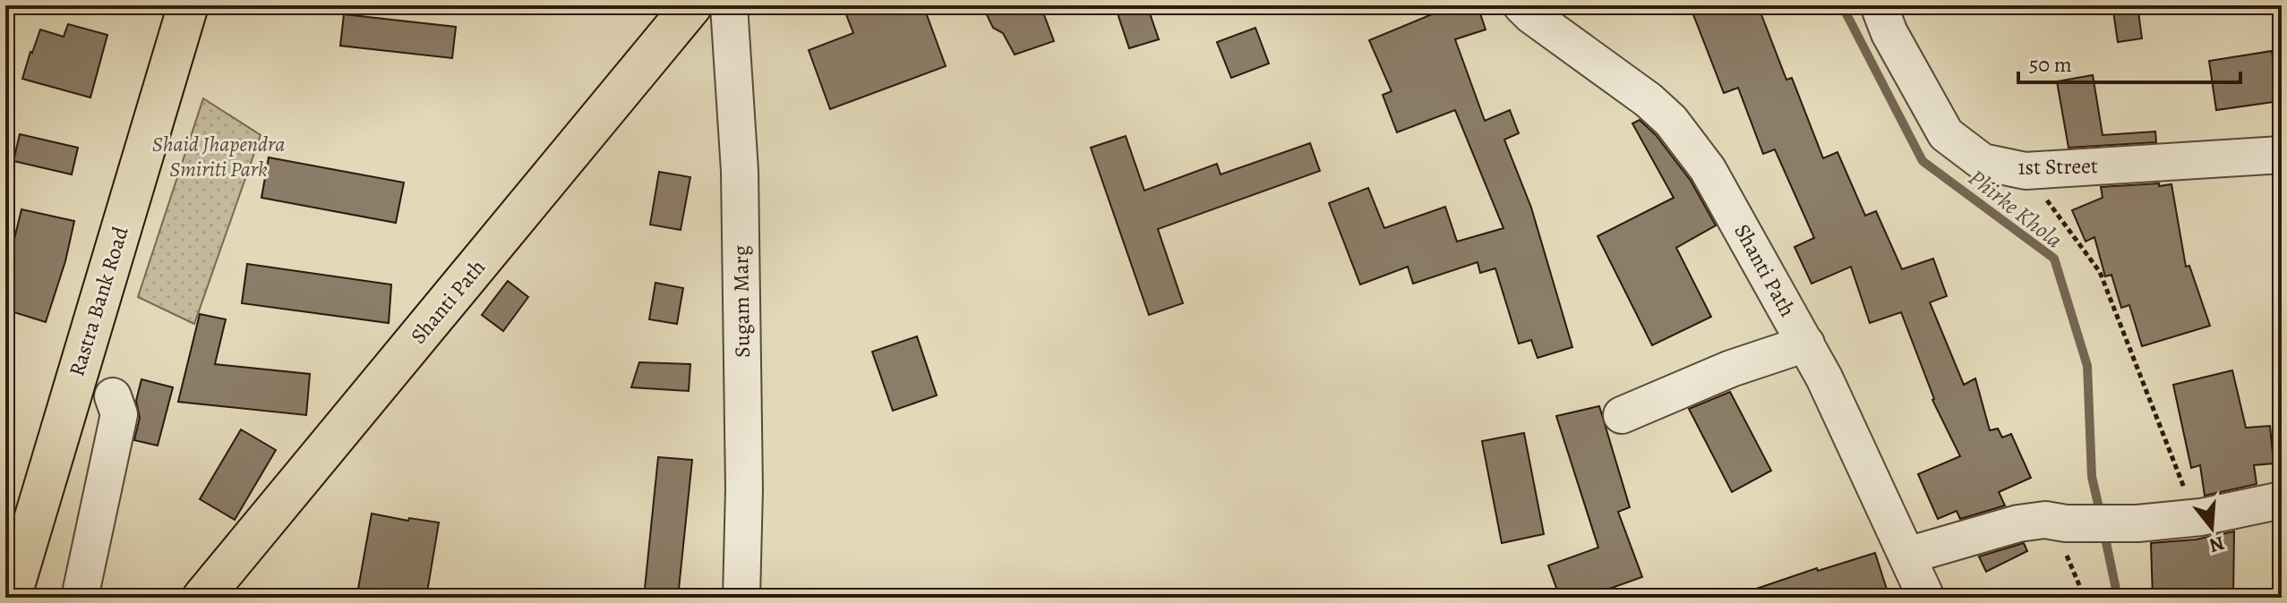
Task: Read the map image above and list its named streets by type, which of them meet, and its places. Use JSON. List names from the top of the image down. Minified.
{"streets":{"main road":["Shanti Path","Rastra Bank Road"],"street":["1st Street","Sugam Marg"]},"water":["Phirke Khola"],"parks":["Shaid Jhapendra Smiriti Park"],"scale_bar":"50 m","north":"bottom"}
